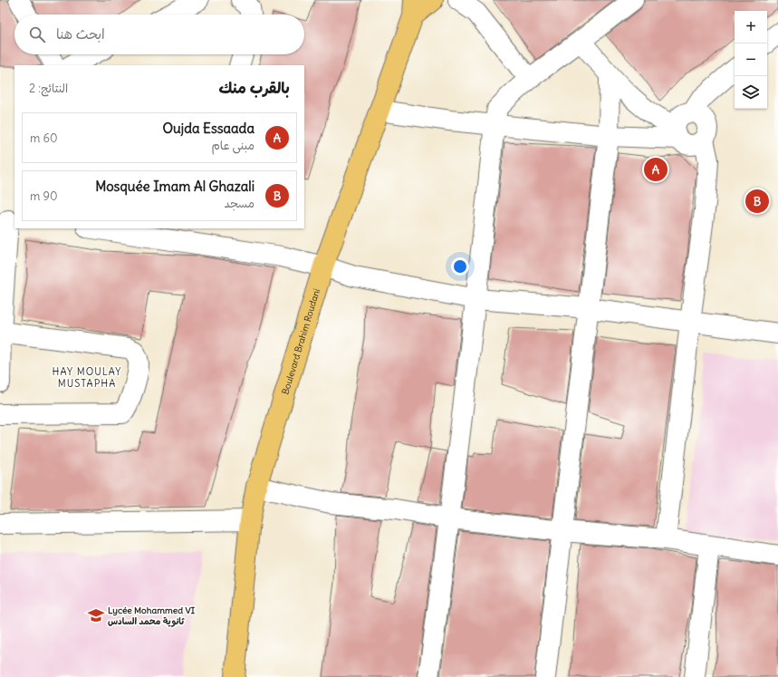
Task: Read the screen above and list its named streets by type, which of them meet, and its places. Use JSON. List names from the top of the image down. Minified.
{"streets":{"main road":["Boulevard Brahim Roudani"]},"districts":["HAY MOULAY MUSTAPHA"],"places":{"school or university":["Lycée Mohammed VI ثانوية محمد السادس"]},"page":{"map_buttons":["+","−"],"search":"ابحث هنا","heading":["بالقرب منك","النتائج: 2"],"list":[{"mark":"A","name":"Oujda Essaada","note":"مبنى عام","value":"60 m"},{"mark":"B","name":"Mosquée Imam Al Ghazali","note":"مسجد","value":"90 m"}],"pins":["A","B"]}}
